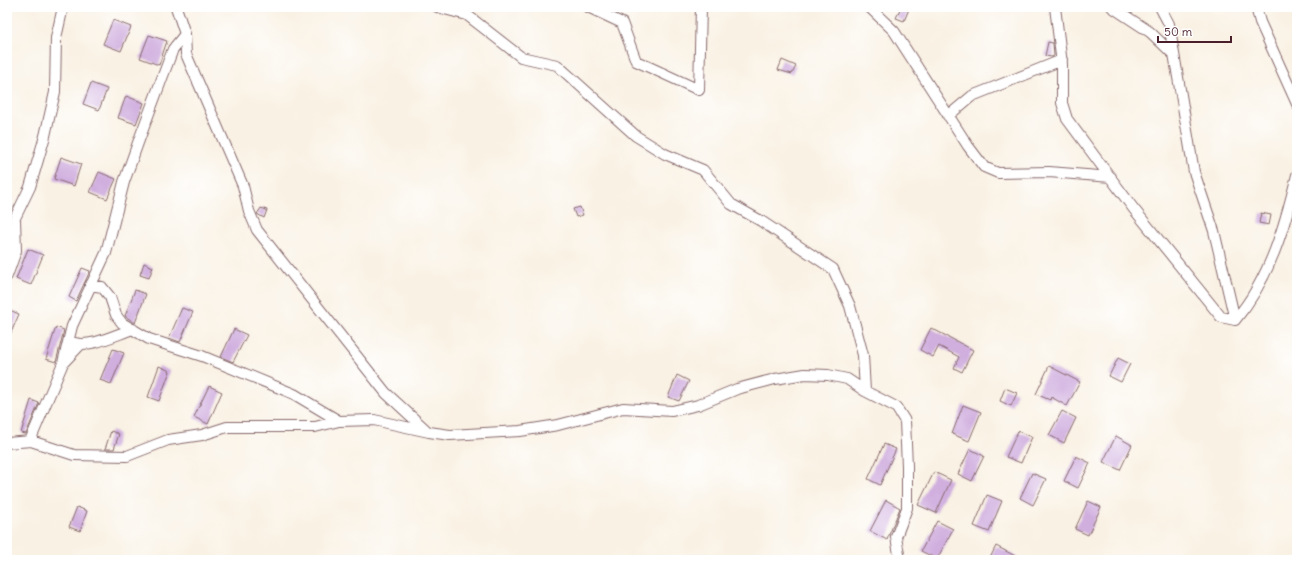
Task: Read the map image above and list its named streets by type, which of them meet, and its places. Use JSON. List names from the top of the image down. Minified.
{"scale_bar":"50 m"}
